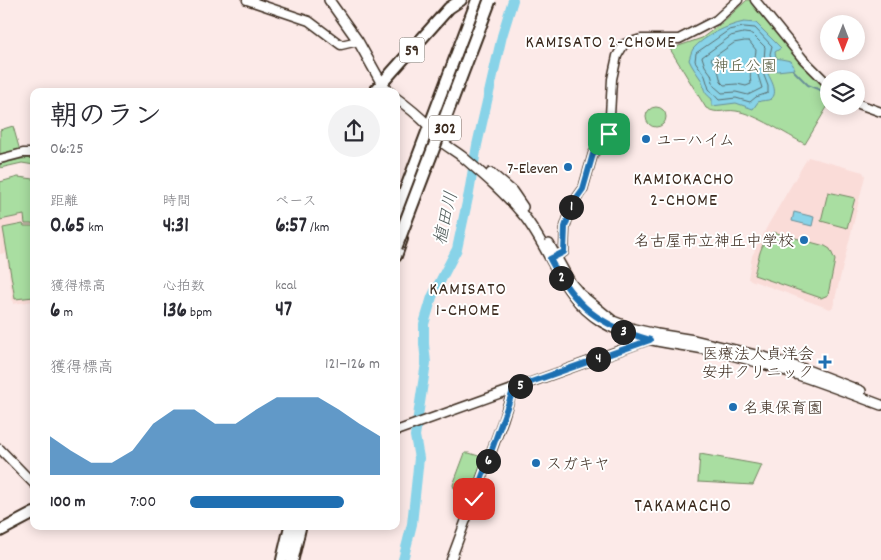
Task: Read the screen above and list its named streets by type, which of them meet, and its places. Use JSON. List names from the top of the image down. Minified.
{"streets":{"main road":["59","302"]},"districts":["KAMISATO 2-CHOME","KAMIOKACHO 2-CHOME","KAMISATO 1-CHOME","TAKAMACHO"],"water":["植田川"],"parks":["神丘公園"],"places":{"other":["ユーハイム","7-Eleven","名古屋市立神丘中学校","名東保育園","スガキヤ"],"health":["医療法人貞洋会 安井クリニック"]},"north":"bottom","page":{"heading":["朝のラン","06:25"],"stats":[["距離","0.65 km"],["時間","4:31"],["ペース","6:57 /km"],["獲得標高","6 m"],["心拍数","136 bpm"],["kcal","47"]],"pins":["1","2","3","4","5","6"],"chart":["獲得標高","121–126 m"],"list":[{"name":"100 m","note":"7:00"}]}}
